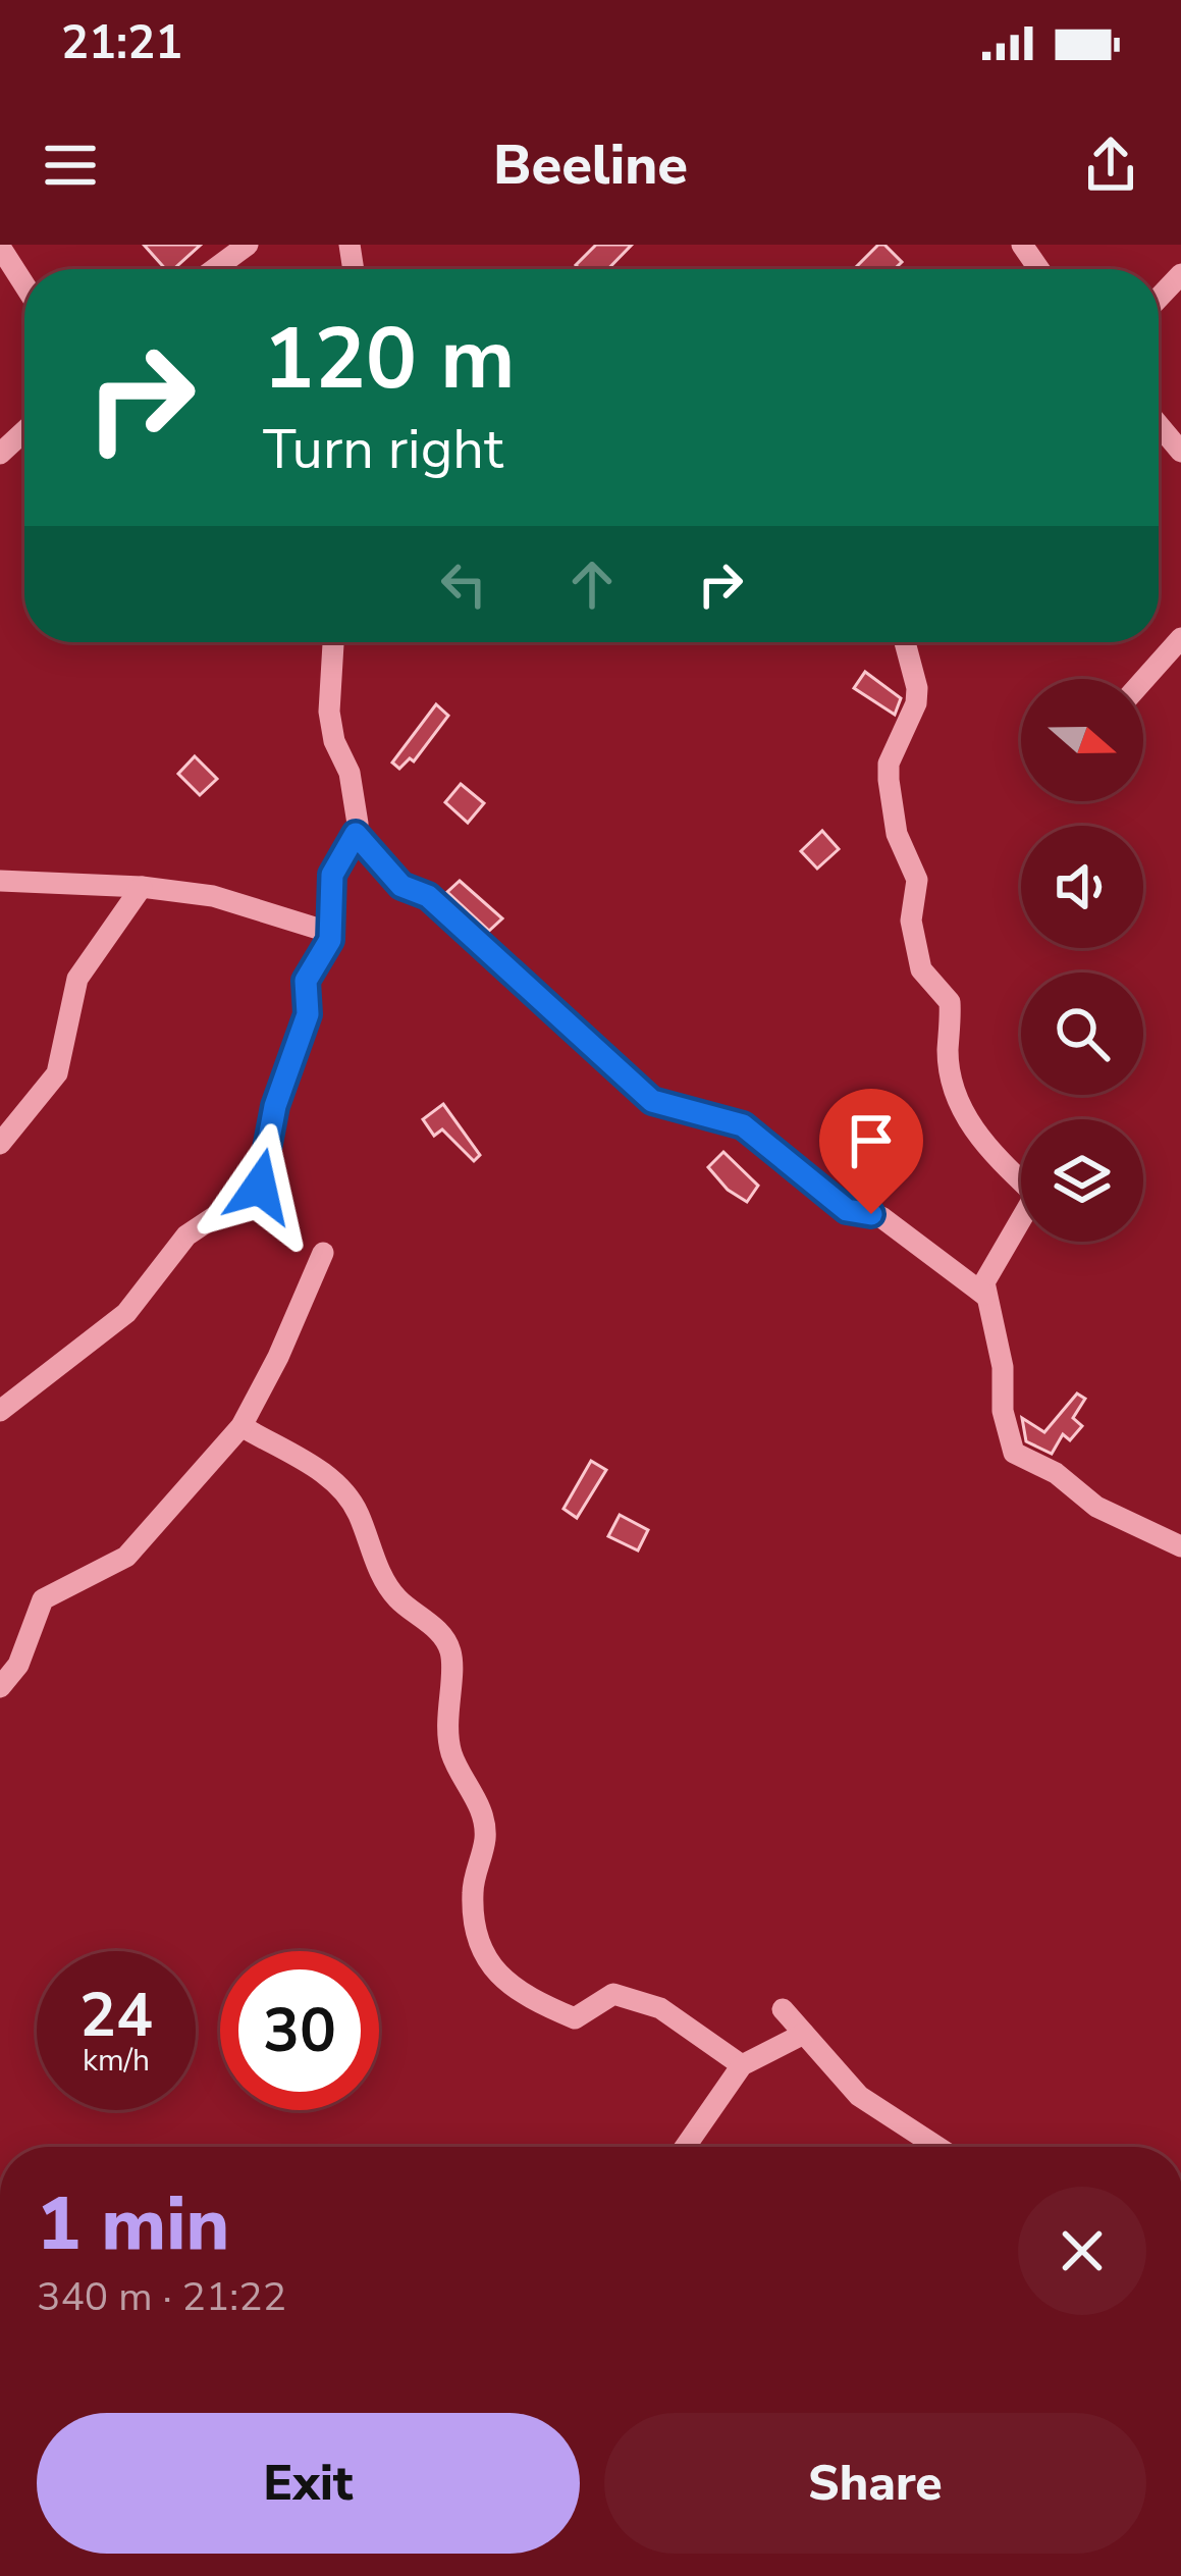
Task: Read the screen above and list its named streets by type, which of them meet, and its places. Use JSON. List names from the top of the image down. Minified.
{"north":"right","page":{"status":"21:21","header":"Beeline","turn":["120 m","Turn right"],"speed":"24 km/h","limit":"30","heading":["1 min","340 m · 21:22"],"buttons":["Exit","Share"]}}
